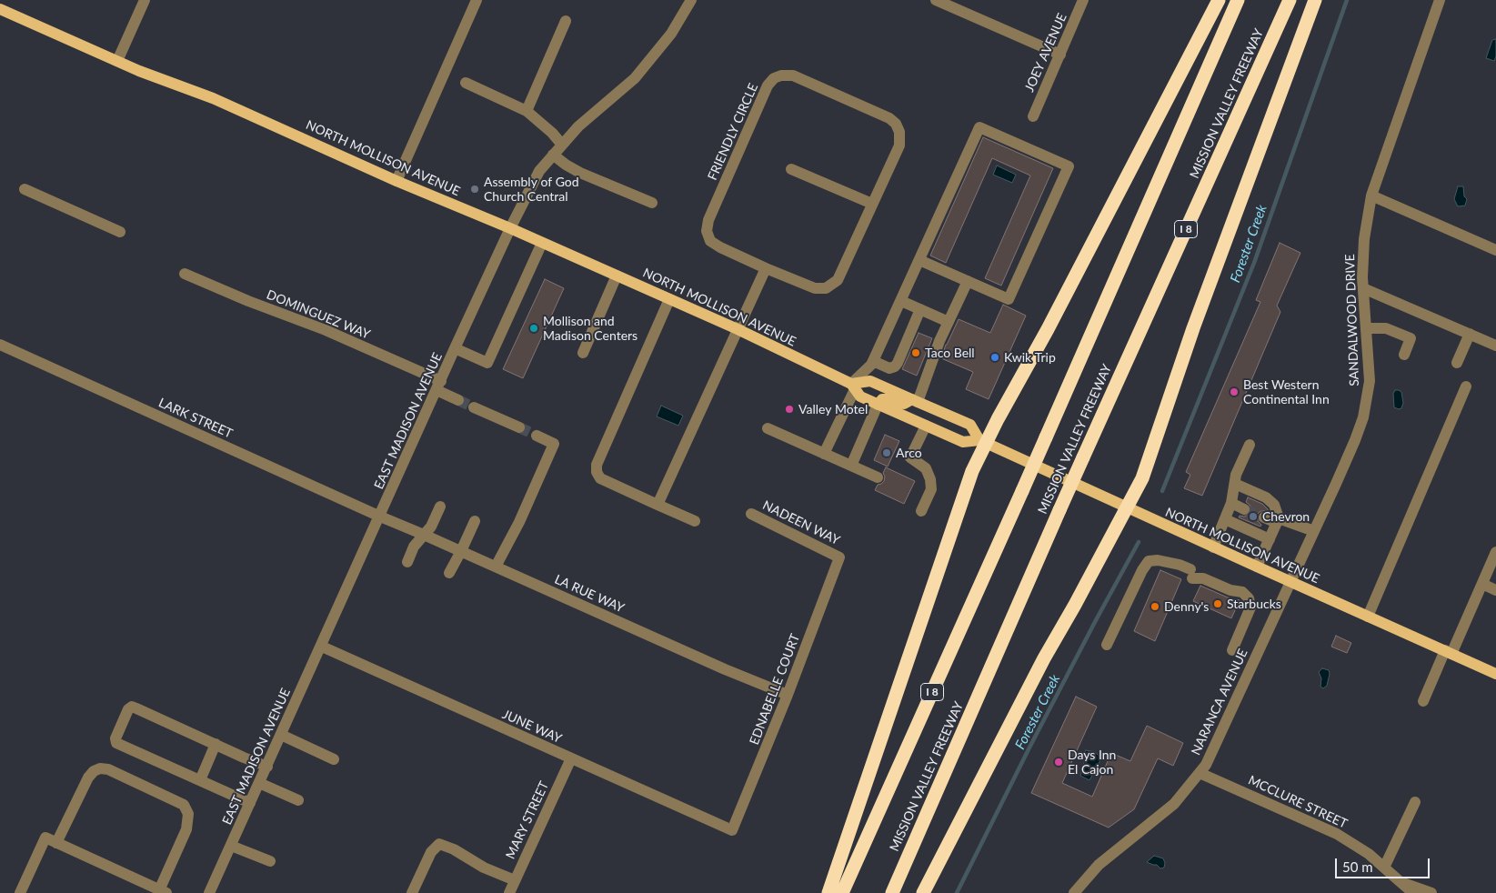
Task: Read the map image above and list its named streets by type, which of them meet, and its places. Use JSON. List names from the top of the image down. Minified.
{"streets":{"highway":["MISSION VALLEY FREEWAY","I 8"],"main road":["NORTH MOLLISON AVENUE"],"street":["JOEY AVENUE","FRIENDLY CIRCLE","DOMINGUEZ WAY","SANDALWOOD DRIVE","LARK STREET","EAST MADISON AVENUE","NADEEN WAY","LA RUE WAY","EDNABELLE COURT","NARANCA AVENUE","JUNE WAY","MCCLURE STREET","MARY STREET"]},"crossings":[["NORTH MOLLISON AVENUE","SANDALWOOD DRIVE"],["NORTH MOLLISON AVENUE","EAST MADISON AVENUE"],["NORTH MOLLISON AVENUE","NARANCA AVENUE"],["DOMINGUEZ WAY","EAST MADISON AVENUE"],["SANDALWOOD DRIVE","NARANCA AVENUE"],["LARK STREET","EAST MADISON AVENUE"],["LARK STREET","LA RUE WAY"],["EAST MADISON AVENUE","LA RUE WAY"],["EAST MADISON AVENUE","JUNE WAY"],["NADEEN WAY","EDNABELLE COURT"],["LA RUE WAY","EDNABELLE COURT"],["EDNABELLE COURT","JUNE WAY"],["NARANCA AVENUE","MCCLURE STREET"],["JUNE WAY","MARY STREET"]],"water":["Forester Creek"],"places":["Assembly of God Church Central","Mollison and Madison Centers","Taco Bell","Kwik Trip","Best Western Continental Inn","Valley Motel","Arco","Chevron","Starbucks","Denny's","Days Inn El Cajon"],"scale_bar":"50 m"}
